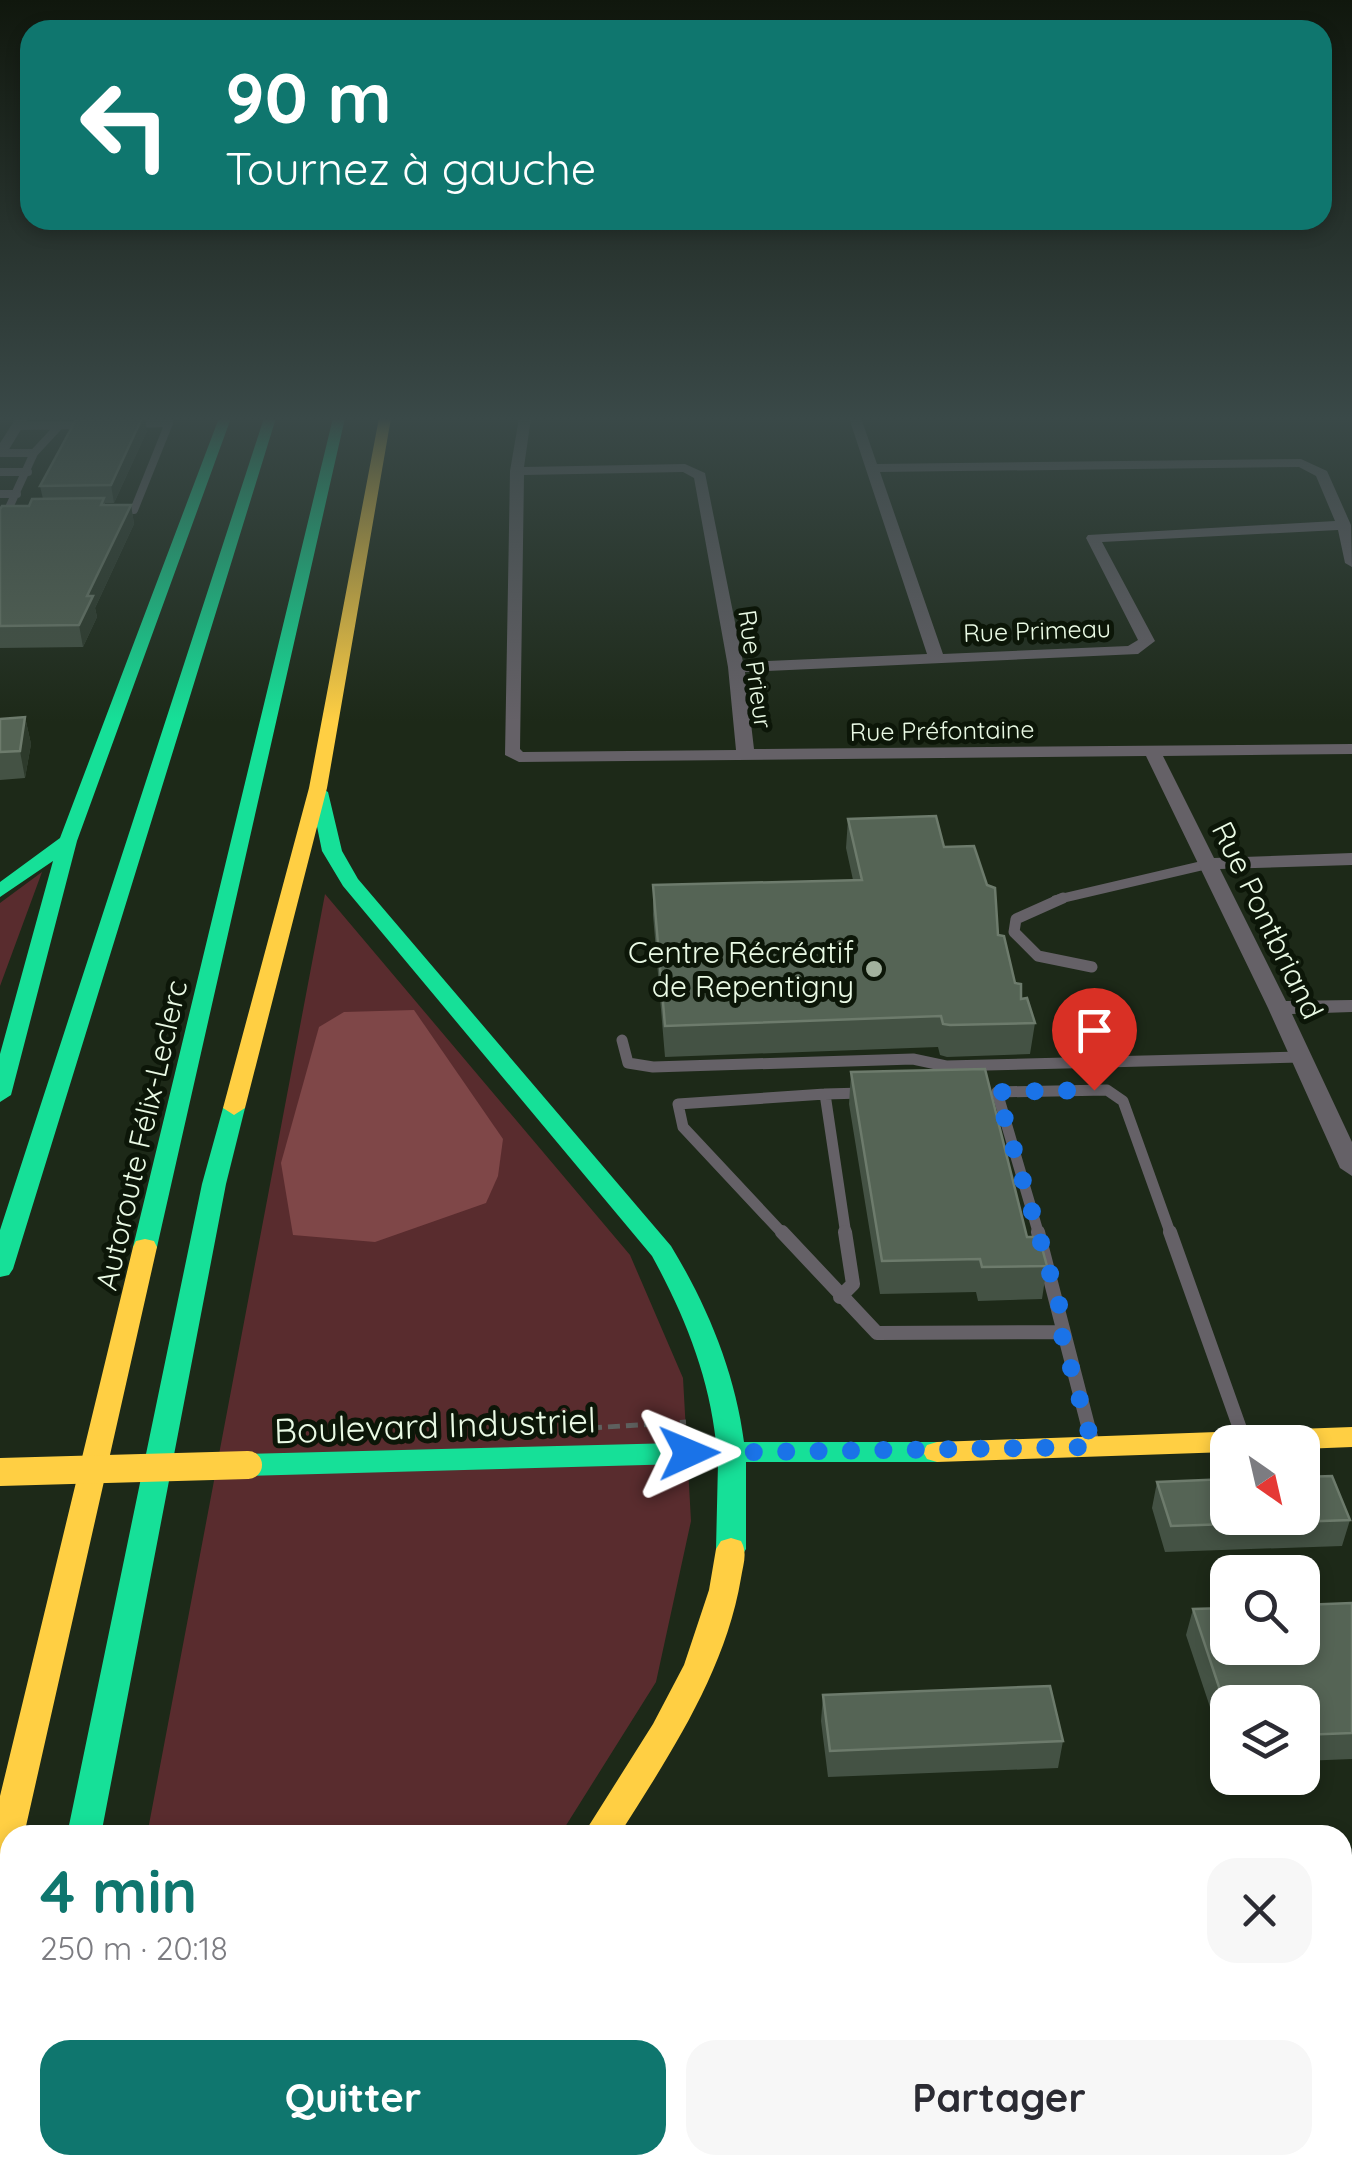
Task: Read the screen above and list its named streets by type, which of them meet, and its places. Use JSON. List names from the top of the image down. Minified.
{"streets":{"main road":["Autoroute Félix-Leclerc","Boulevard Industriel"],"street":["Rue Primeau","Rue Prieur","Rue Préfontaine","Rue Pontbriand"]},"crossings":[["Rue Primeau","Rue Prieur"],["Rue Prieur","Rue Préfontaine"],["Rue Préfontaine","Rue Pontbriand"]],"places":["Centre Récréatif de Repentigny"],"north":"bottom right","page":{"turn":["90 m","Tournez à gauche"],"heading":["4 min","250 m · 20:18"],"buttons":["Quitter","Partager"]}}
